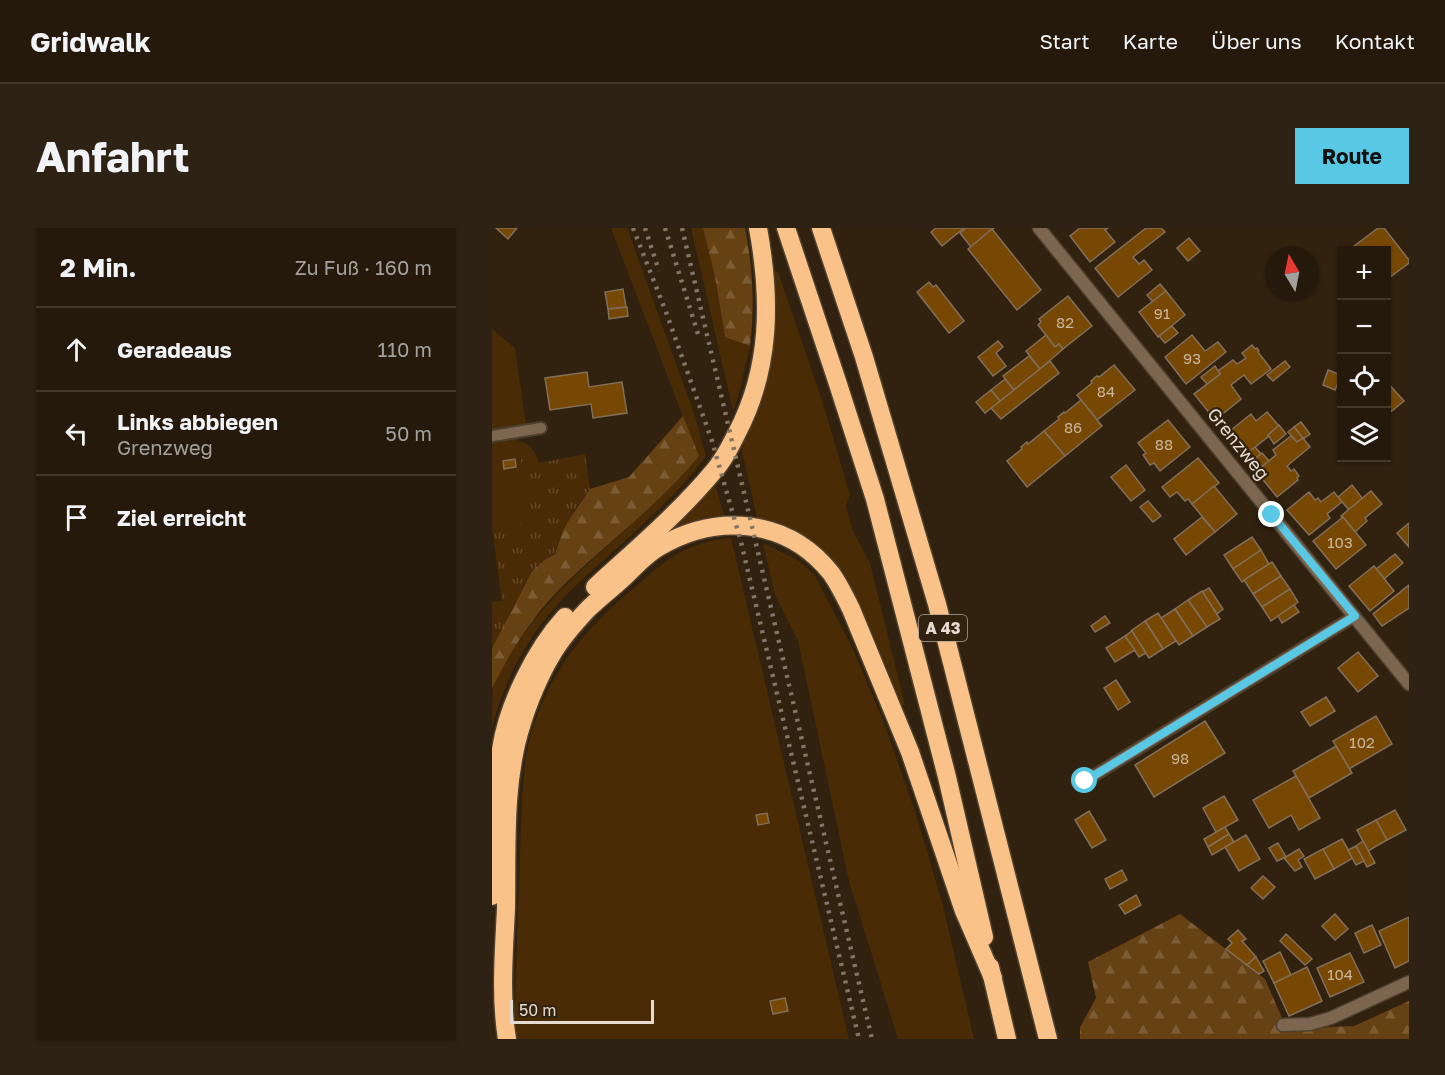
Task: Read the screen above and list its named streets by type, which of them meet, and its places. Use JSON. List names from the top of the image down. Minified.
{"streets":{"highway":["A 43"],"street":["Grenzweg"]},"house_numbers":["91","82","93","84","86","88","103","102","98","104"],"scale_bar":"50 m","north":"top","page":{"header":"Gridwalk","nav":["Start","Karte","Über uns","Kontakt"],"buttons":"Route","title":"Anfahrt","heading":["2 Min.","Zu Fuß · 160 m"],"map_buttons":["+","−"],"list":[["Geradeaus","110 m"],["Links abbiegen","Grenzweg","50 m"],"Ziel erreicht"],"scale":"50 m"}}
